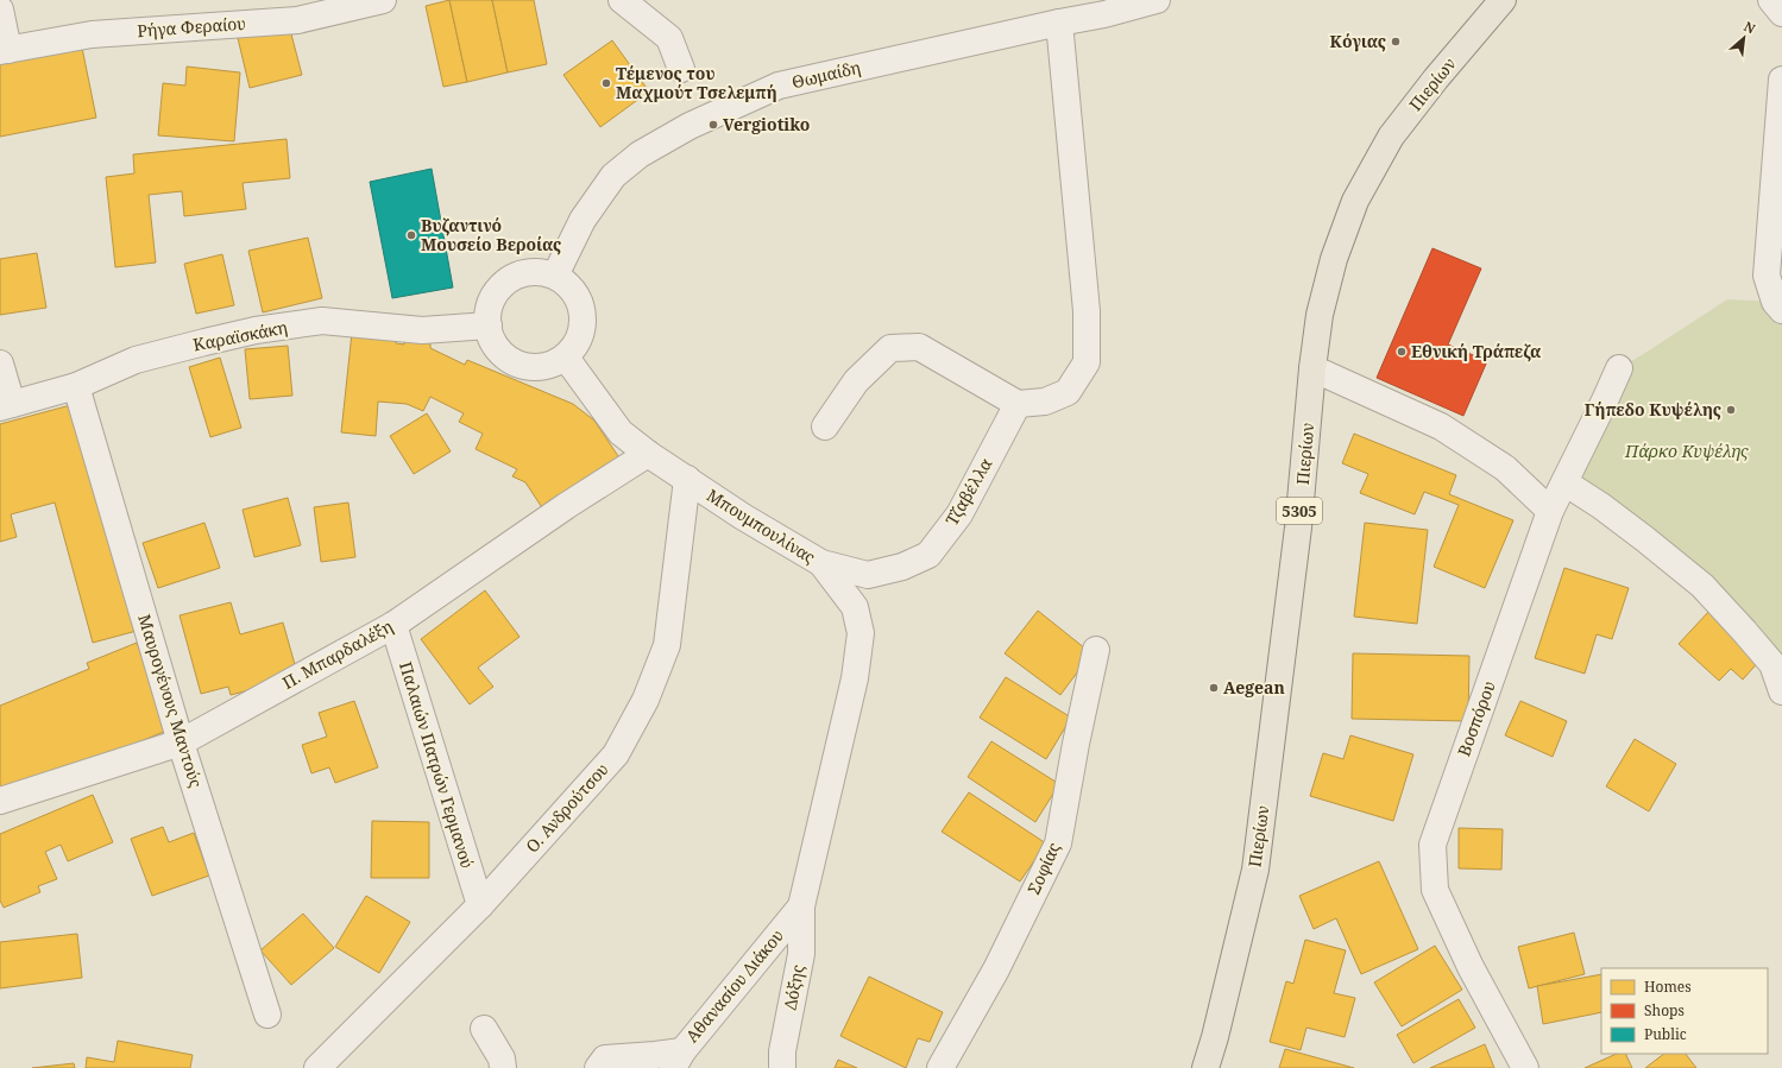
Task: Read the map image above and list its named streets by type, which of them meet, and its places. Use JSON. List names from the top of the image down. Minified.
{"streets":{"main road":["Πιερίων","5305"],"street":["Ρήγα Φεραίου","Θωμαίδη","Καραϊσκάκη","Τζαβέλλα","Μπουμπουλίνας","Π. Μπαρδαλέξη","Μαυρογένους Μαντούς","Βοσπόρου","Παλαιών Πατρών Γερμανού","Ο. Ανδρούτσου","Σοφίας","Αθανασίου Διάκου","Δόξης"]},"crossings":[["Θωμαίδη","Καραϊσκάκη"],["Θωμαίδη","Μπουμπουλίνας"],["Καραϊσκάκη","Μπουμπουλίνας"],["Καραϊσκάκη","Μαυρογένους Μαντούς"],["Τζαβέλλα","Μπουμπουλίνας"],["Μπουμπουλίνας","Π. Μπαρδαλέξη"],["Μπουμπουλίνας","Ο. Ανδρούτσου"],["Μπουμπουλίνας","Αθανασίου Διάκου"],["Μπουμπουλίνας","Δόξης"],["Π. Μπαρδαλέξη","Μαυρογένους Μαντούς"],["Π. Μπαρδαλέξη","Παλαιών Πατρών Γερμανού"],["Παλαιών Πατρών Γερμανού","Ο. Ανδρούτσου"],["Αθανασίου Διάκου","Δόξης"]],"parks":["Πάρκο Κυψέλης"],"places":["Κόγιας","Τέμενος του Μαχμούτ Τσελεμπή","Vergiotiko","Βυζαντινό Μουσείο Βεροίας","Εθνική Τράπεζα","Γήπεδο Κυψέλης","Aegean"],"legend":["Homes","Shops","Public"],"north":"top right"}
